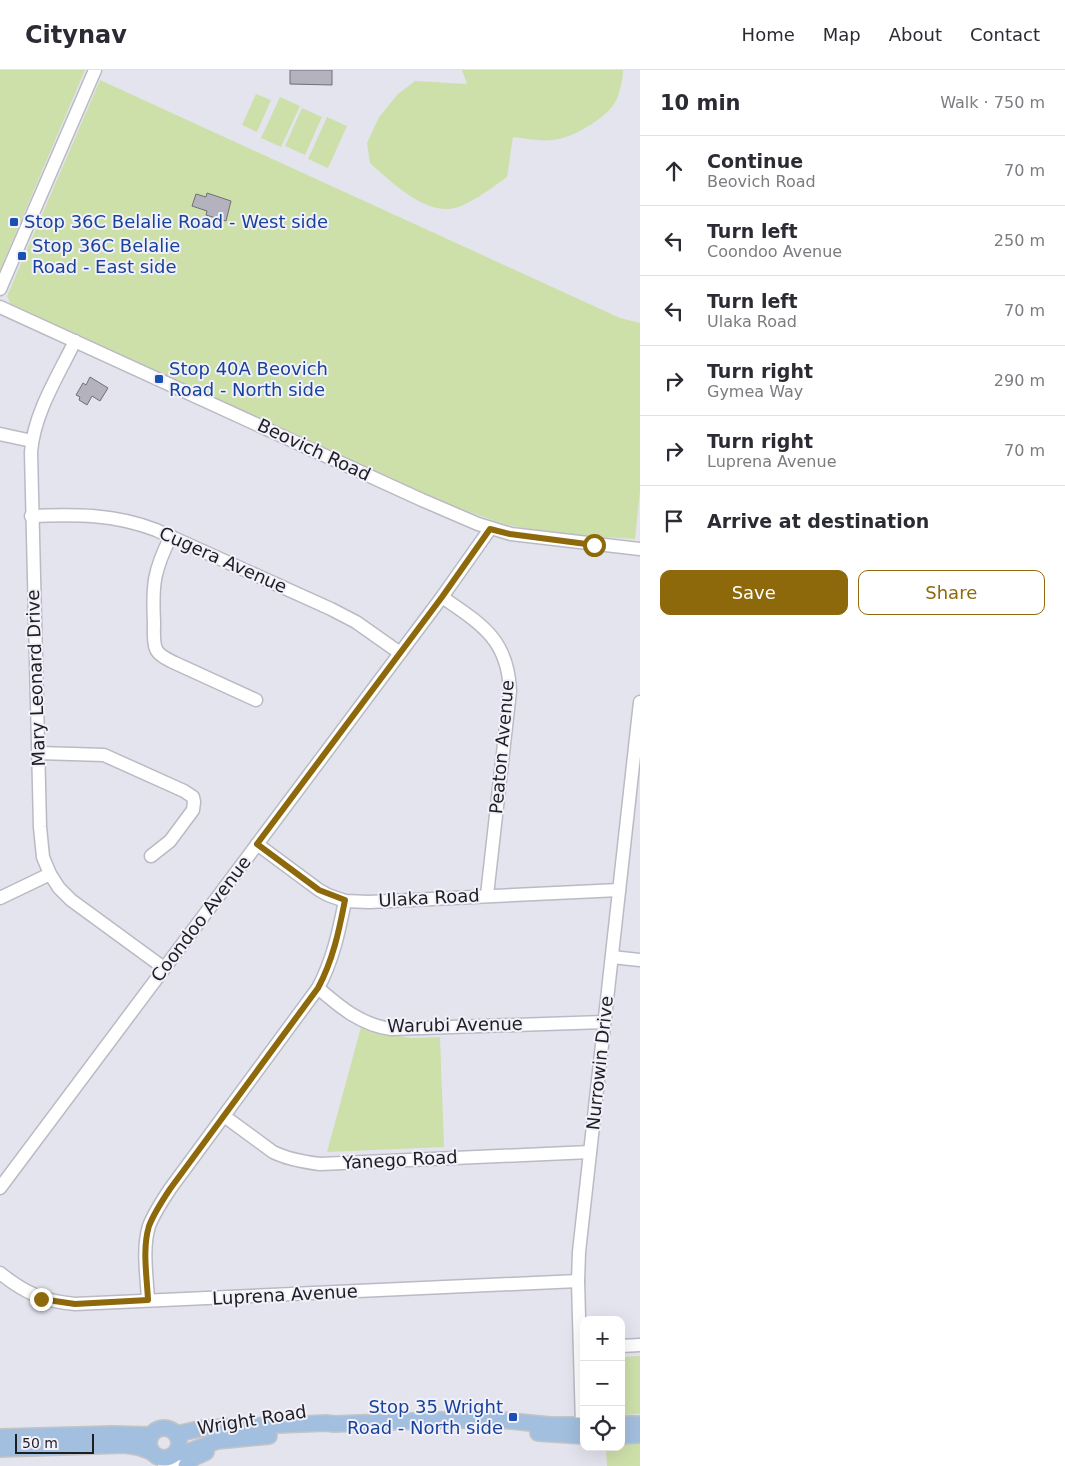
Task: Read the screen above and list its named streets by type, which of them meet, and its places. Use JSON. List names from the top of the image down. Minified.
{"streets":{"main road":["Wright Road"],"street":["Beovich Road","Cugera Avenue","Mary Leonard Drive","Peaton Avenue","Ulaka Road","Coondoo Avenue","Warubi Avenue","Nurrowin Drive","Yanego Road","Luprena Avenue"]},"crossings":[["Beovich Road","Mary Leonard Drive"],["Beovich Road","Coondoo Avenue"],["Cugera Avenue","Mary Leonard Drive"],["Cugera Avenue","Coondoo Avenue"],["Mary Leonard Drive","Coondoo Avenue"],["Peaton Avenue","Ulaka Road"],["Peaton Avenue","Coondoo Avenue"],["Ulaka Road","Coondoo Avenue"],["Ulaka Road","Nurrowin Drive"],["Warubi Avenue","Nurrowin Drive"],["Nurrowin Drive","Yanego Road"],["Nurrowin Drive","Luprena Avenue"]],"places":{"transit":["Stop 36C Belalie Road - West side","Stop 36C Belalie Road - East side","Stop 40A Beovich Road - North side","Stop 35 Wright Road - North side"]},"scale_bar":"50 m","page":{"header":"Citynav","nav":["Home","Map","About","Contact"],"heading":["10 min","Walk · 750 m"],"list":[["Continue","Beovich Road","70 m"],["Turn left","Coondoo Avenue","250 m"],["Turn left","Ulaka Road","70 m"],["Turn right","Gymea Way","290 m"],["Turn right","Luprena Avenue","70 m"],"Arrive at destination"],"buttons":["Save","Share"],"map_buttons":["+","−"],"scale":"50 m"}}
